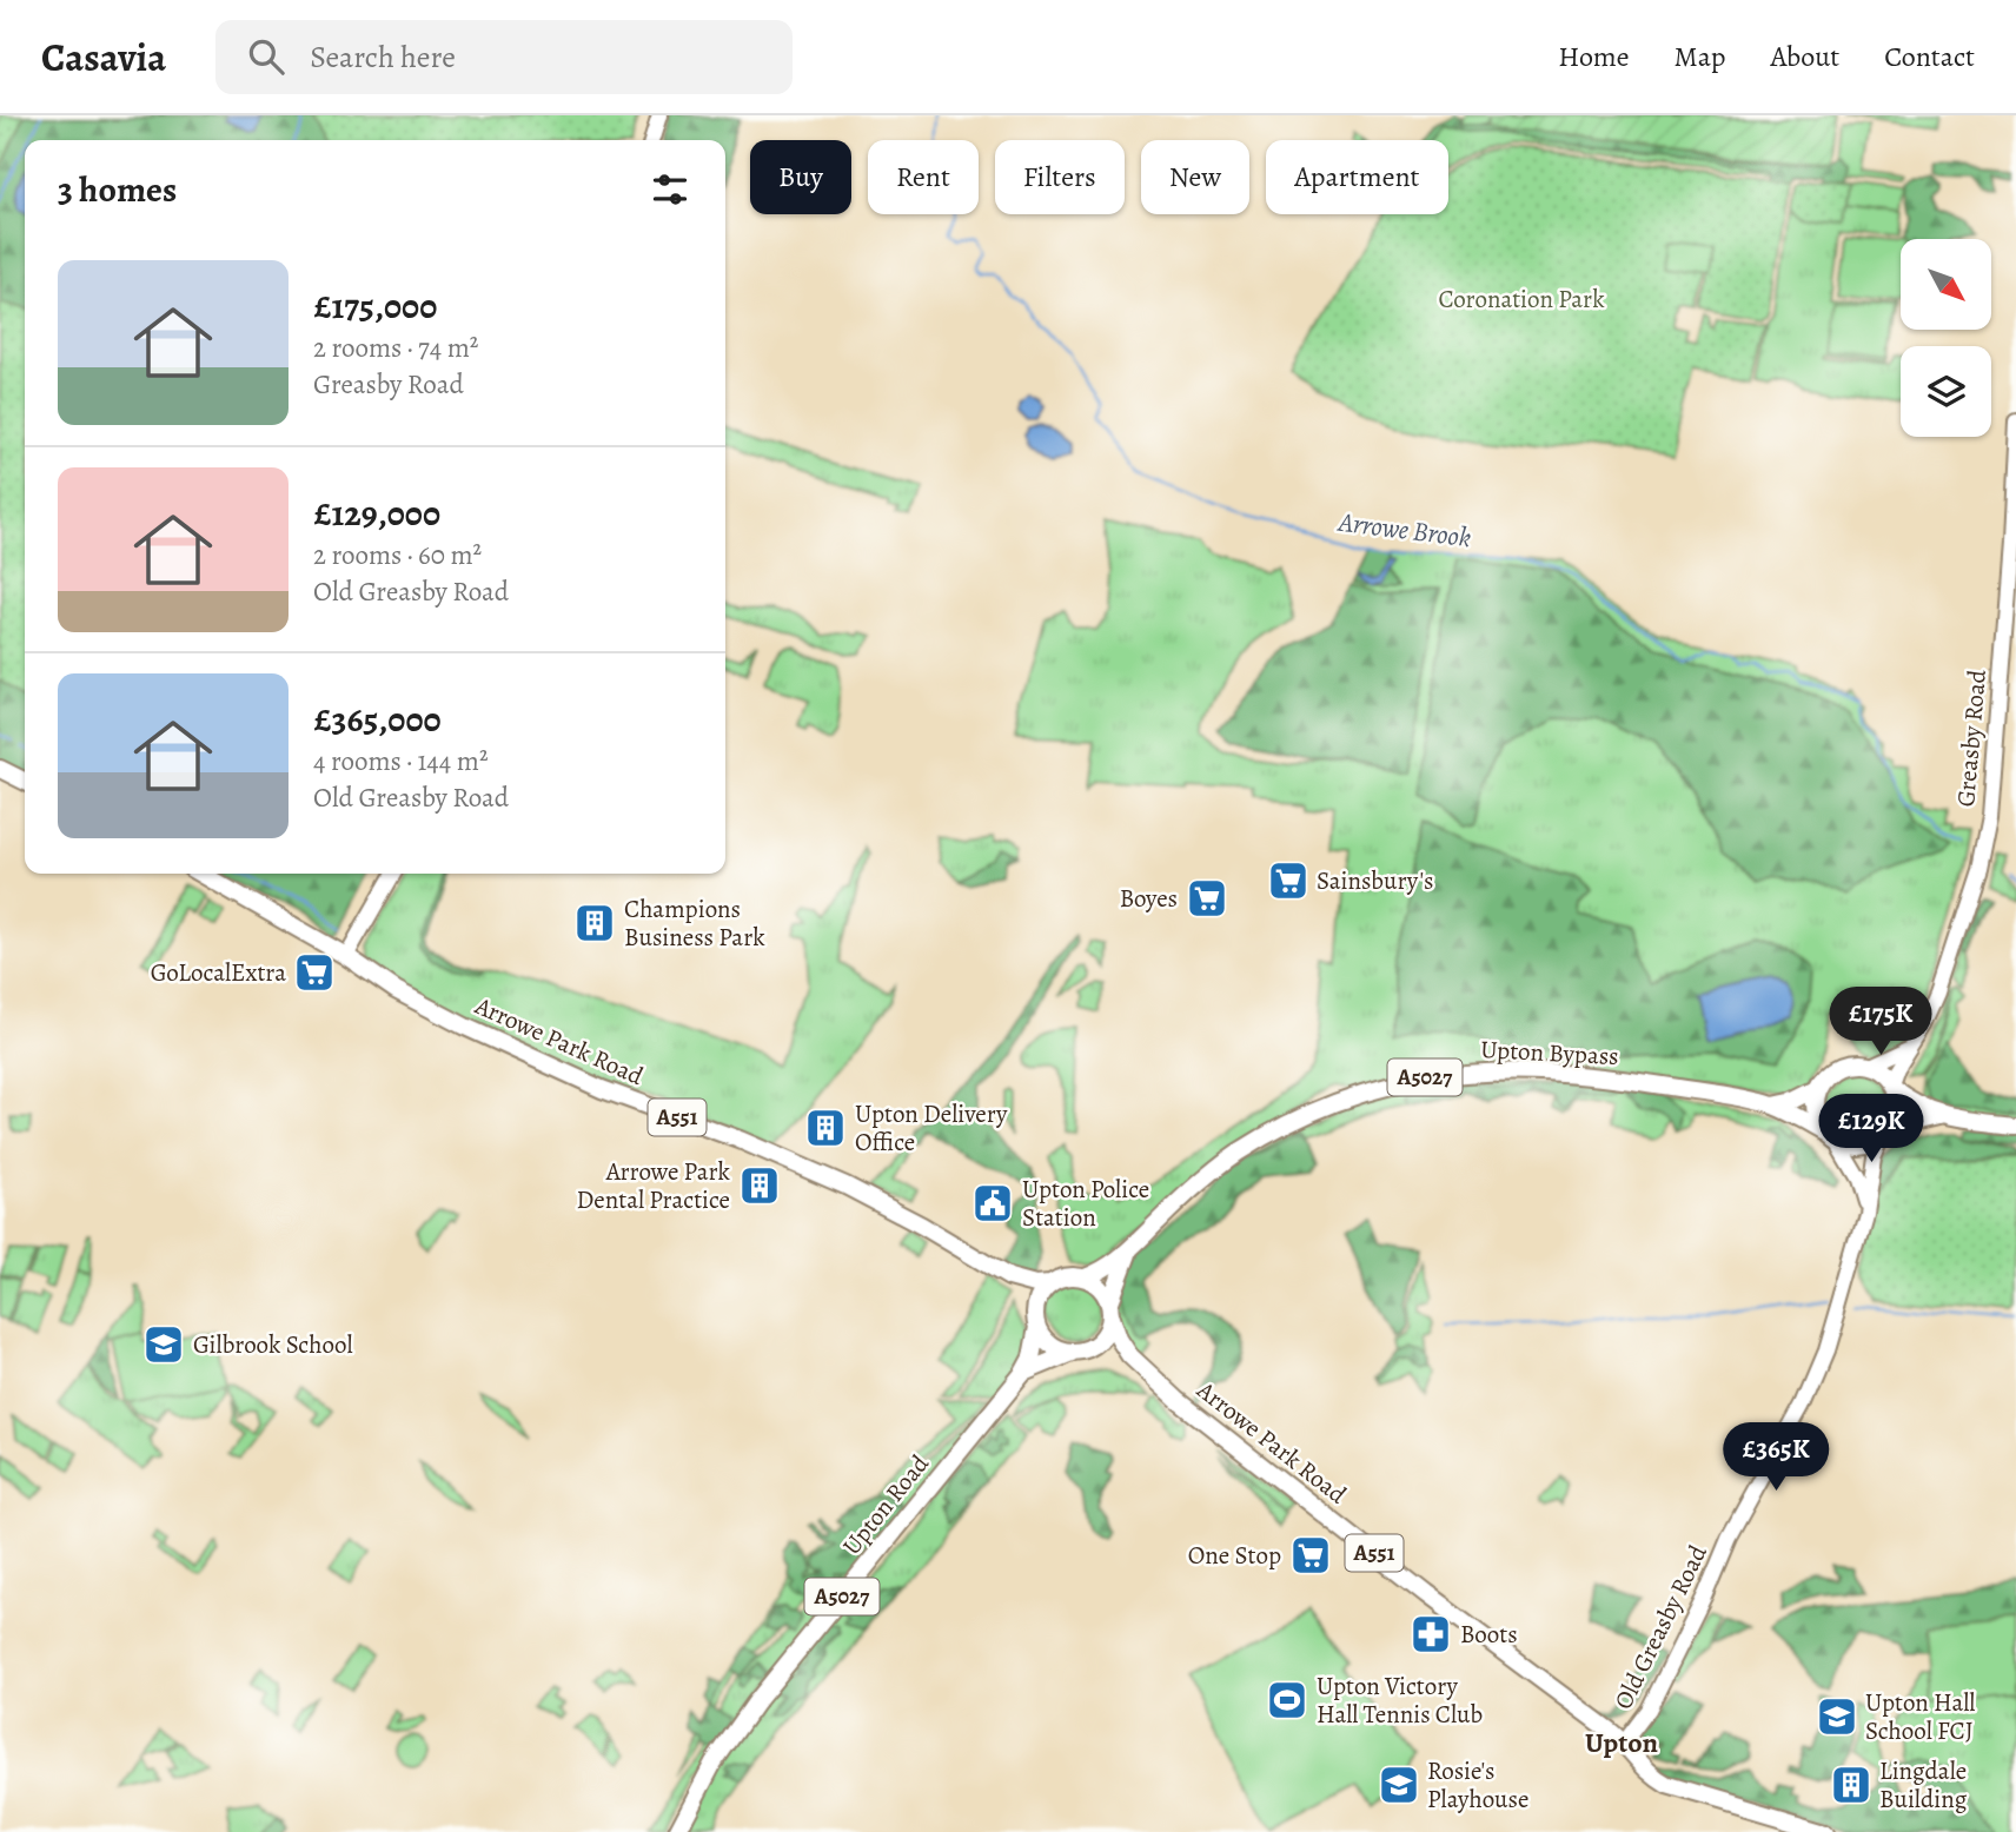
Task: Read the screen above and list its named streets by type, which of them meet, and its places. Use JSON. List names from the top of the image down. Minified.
{"streets":{"main road":["Greasby Road","Arrowe Park Road","Upton Bypass","A5027","A551","Upton Road","Old Greasby Road"]},"crossings":[["Greasby Road","Upton Bypass"],["Greasby Road","Old Greasby Road"],["Arrowe Park Road","Upton Bypass"],["Arrowe Park Road","A551"],["Arrowe Park Road","Upton Road"],["Arrowe Park Road","Old Greasby Road"],["Upton Bypass","Upton Road"],["Upton Bypass","Old Greasby Road"],["A551","Old Greasby Road"]],"districts":["Upton"],"water":["Arrowe Brook"],"parks":["Coronation Park"],"places":{"supermarket":["Sainsbury's","Boyes","GoLocalExtra","One Stop"],"building":["Champions Business Park","Upton Delivery Office","Arrowe Park Dental Practice","Lingdale Building"],"public building":["Upton Police Station"],"school or university":["Gilbrook School","Upton Hall School FCJ","Rosie's Playhouse"],"pharmacy":["Boots"],"sports":["Upton Victory Hall Tennis Club"]},"north":"bottom right","page":{"header":"Casavia","search":"Search here","nav":["Home","Map","About","Contact"],"chip":["Buy","Rent","Filters","New","Apartment"],"heading":"3 homes","list":[{"name":"£175,000","note":"2 rooms · 74 m² · Greasby Road"},{"name":"£129,000","note":"2 rooms · 60 m² · Old Greasby Road"},{"name":"£365,000","note":"4 rooms · 144 m² · Old Greasby Road"}],"price":["£175K","£129K","£365K"]}}
